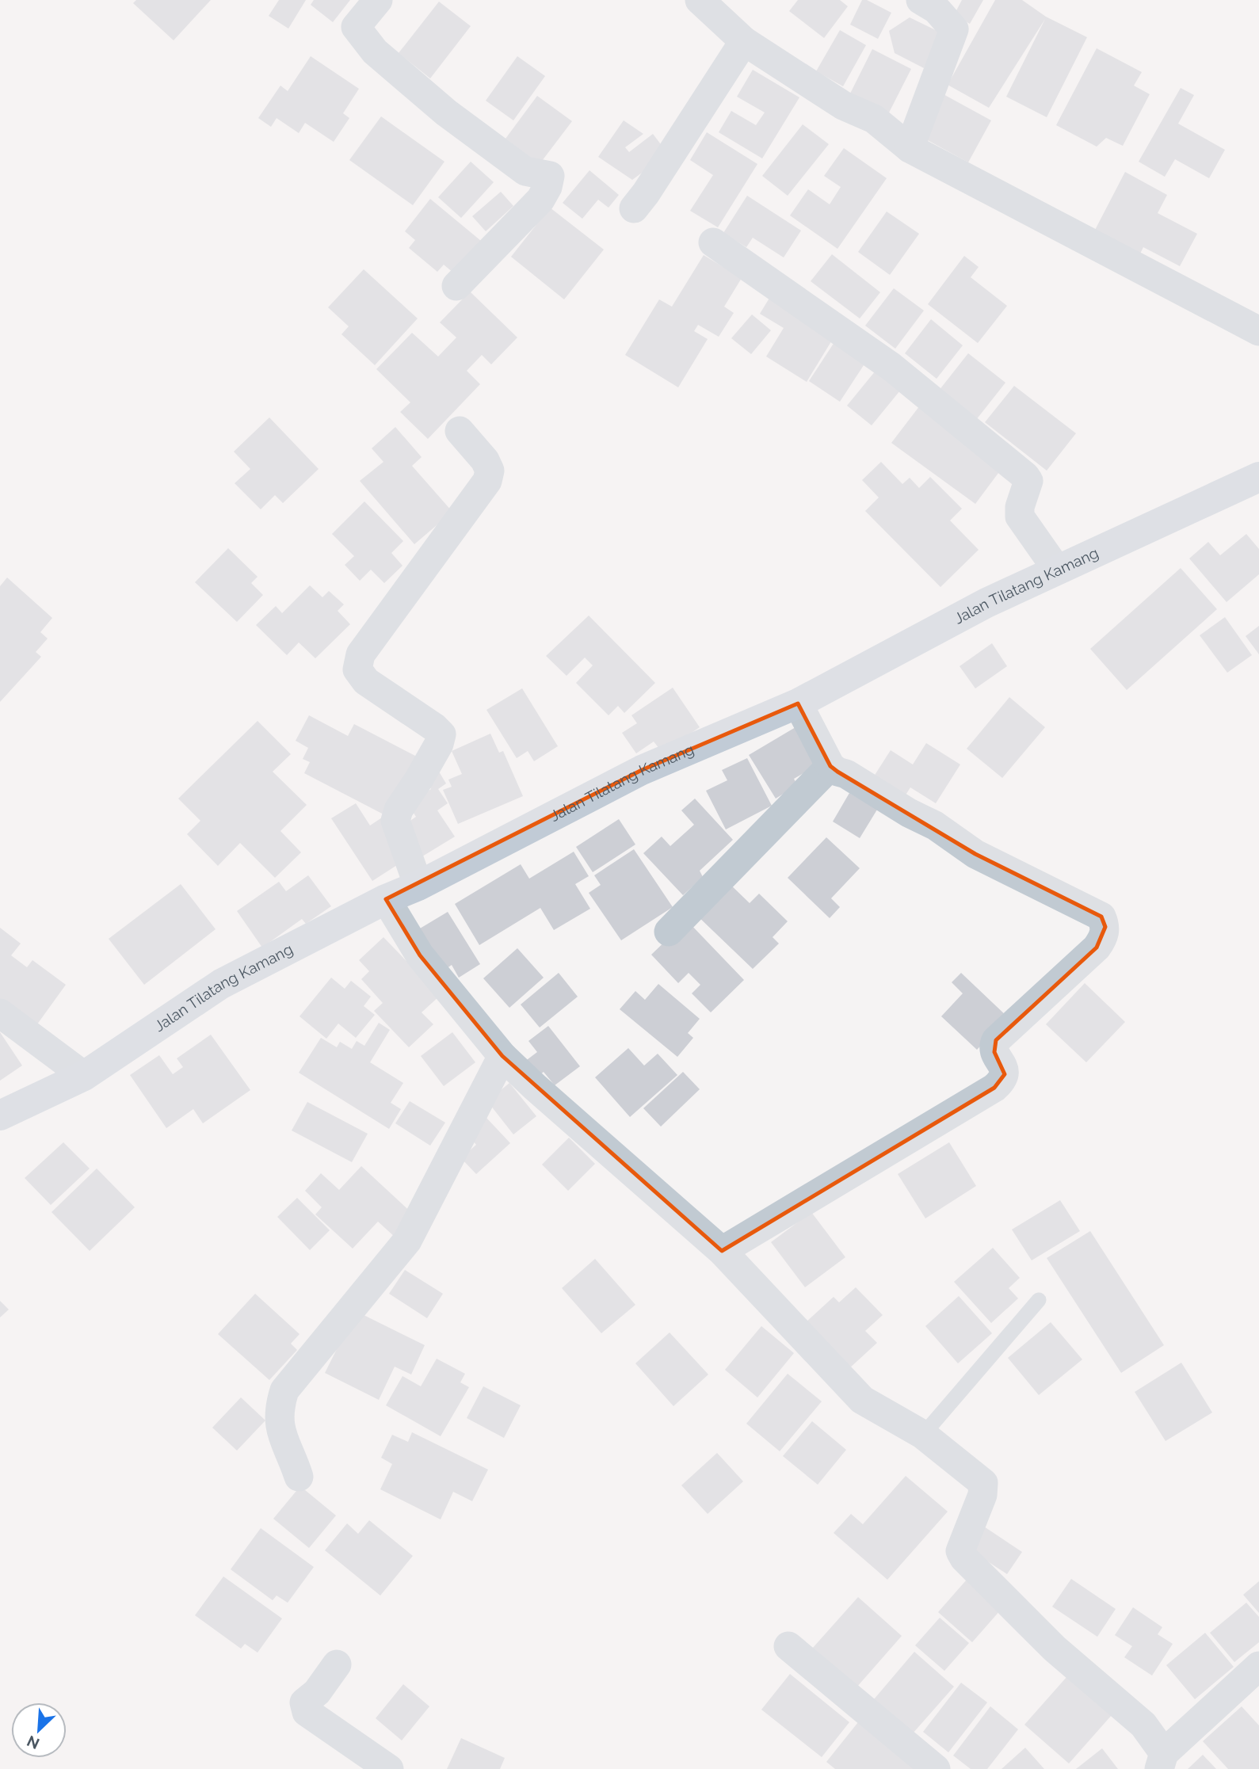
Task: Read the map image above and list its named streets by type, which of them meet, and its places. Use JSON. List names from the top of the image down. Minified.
{"streets":{"street":["Jalan Tilatang Kamang"]},"north":"bottom left"}
